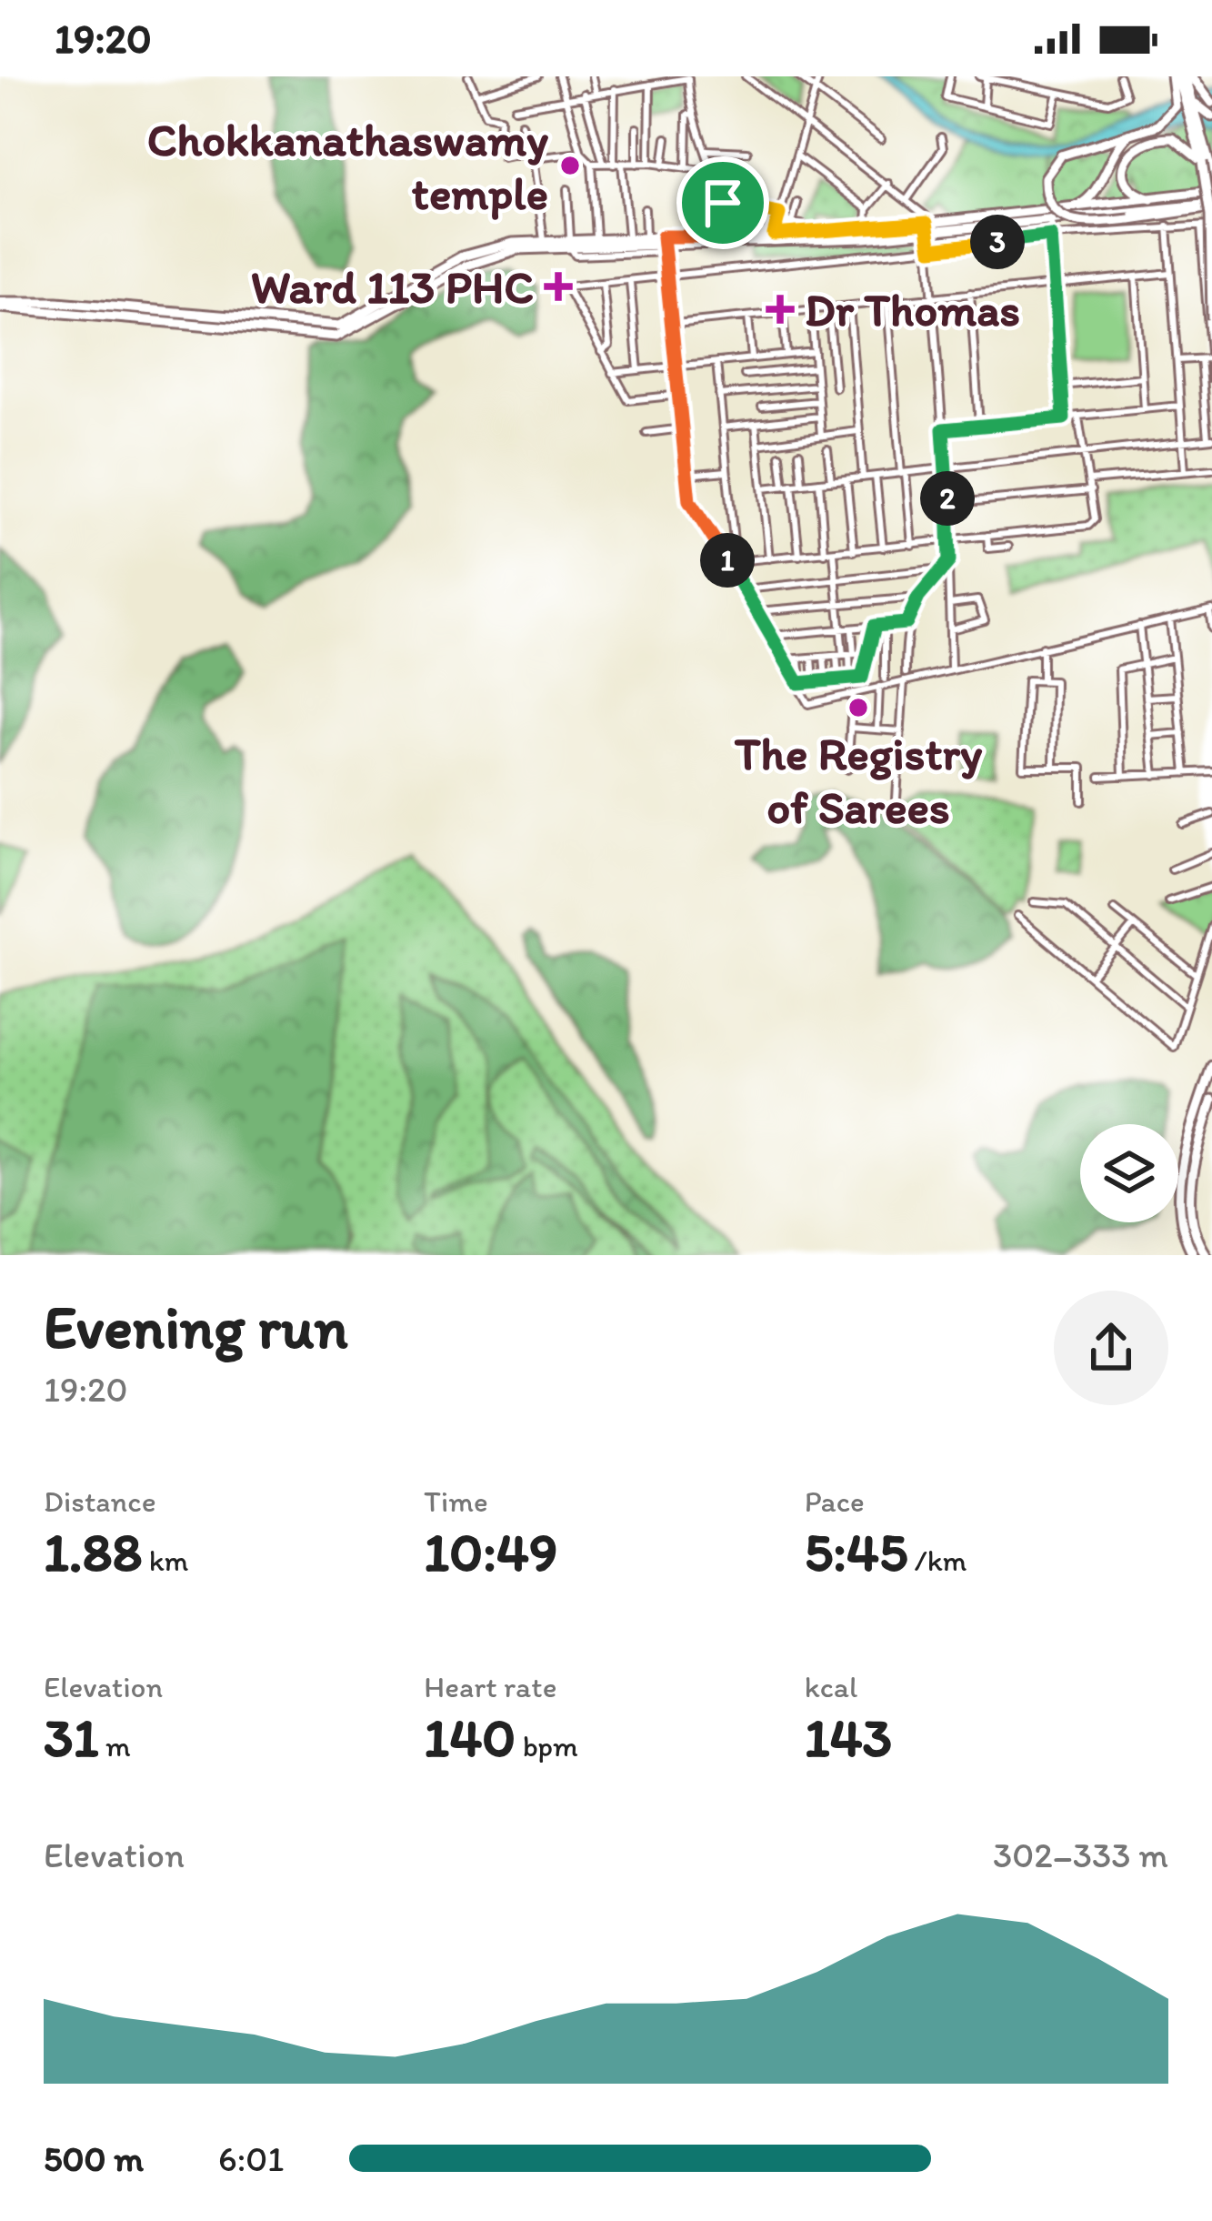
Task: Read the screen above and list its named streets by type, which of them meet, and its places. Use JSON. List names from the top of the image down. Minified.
{"places":{"other":["Chokkanathaswamy temple","The Registry of Sarees"],"health":["Ward 113 PHC","Dr Thomas"]},"page":{"status":"19:20","pins":["3","2","1"],"heading":["Evening run","19:20"],"stats":[["Distance","1.88 km"],["Time","10:49"],["Pace","5:45 /km"],["Elevation","31 m"],["Heart rate","140 bpm"],["kcal","143"]],"chart":["Elevation","302–333 m"],"list":[{"name":"500 m","note":"6:01"}]}}
